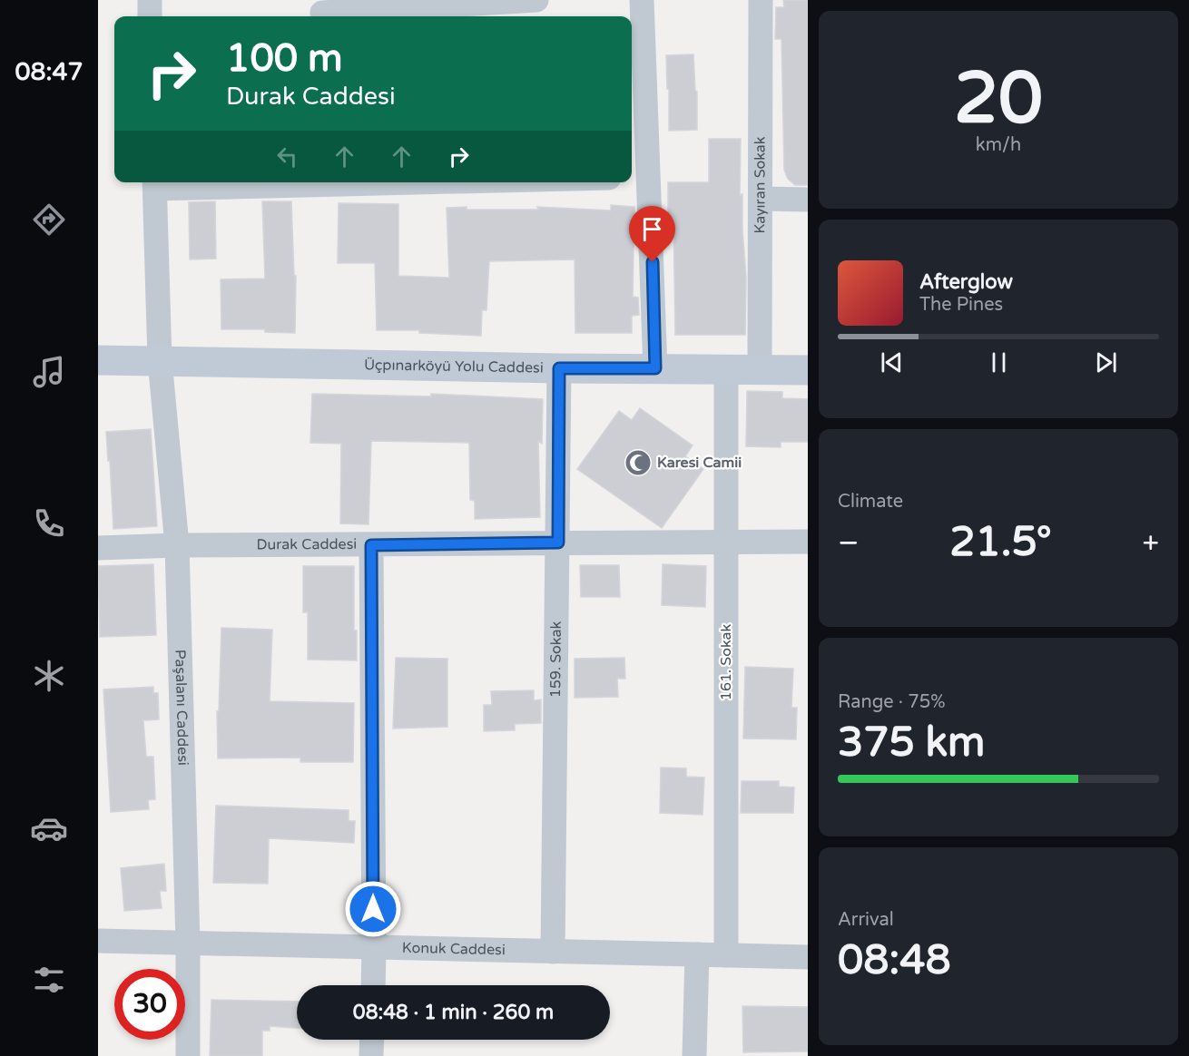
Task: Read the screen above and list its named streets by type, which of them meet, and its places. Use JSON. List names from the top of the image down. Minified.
{"streets":{"main road":["Üçpınarköyü Yolu Caddesi"],"street":["Kayıran Sokak","Durak Caddesi","159. Sokak","161. Sokak","Paşalanı Caddesi","Konuk Caddesi"]},"crossings":[["Kayıran Sokak","Üçpınarköyü Yolu Caddesi"],["Üçpınarköyü Yolu Caddesi","159. Sokak"],["Üçpınarköyü Yolu Caddesi","161. Sokak"],["Üçpınarköyü Yolu Caddesi","Paşalanı Caddesi"],["Durak Caddesi","159. Sokak"],["Durak Caddesi","161. Sokak"],["Durak Caddesi","Paşalanı Caddesi"],["159. Sokak","Konuk Caddesi"],["161. Sokak","Konuk Caddesi"],["Paşalanı Caddesi","Konuk Caddesi"]],"places":{"mosque":["Karesi Camii"]},"page":{"tabs":"08:47","tile":[["20","km/h"],"Climate",["Range · 75%","375 km"],["Arrival","08:48"]],"turn":["100 m","Durak Caddesi"],"song":["Afterglow","The Pines"],"heat":["−","21.5°","+"],"limit":"30","trip":"08:48 · 1 min · 260 m"}}
